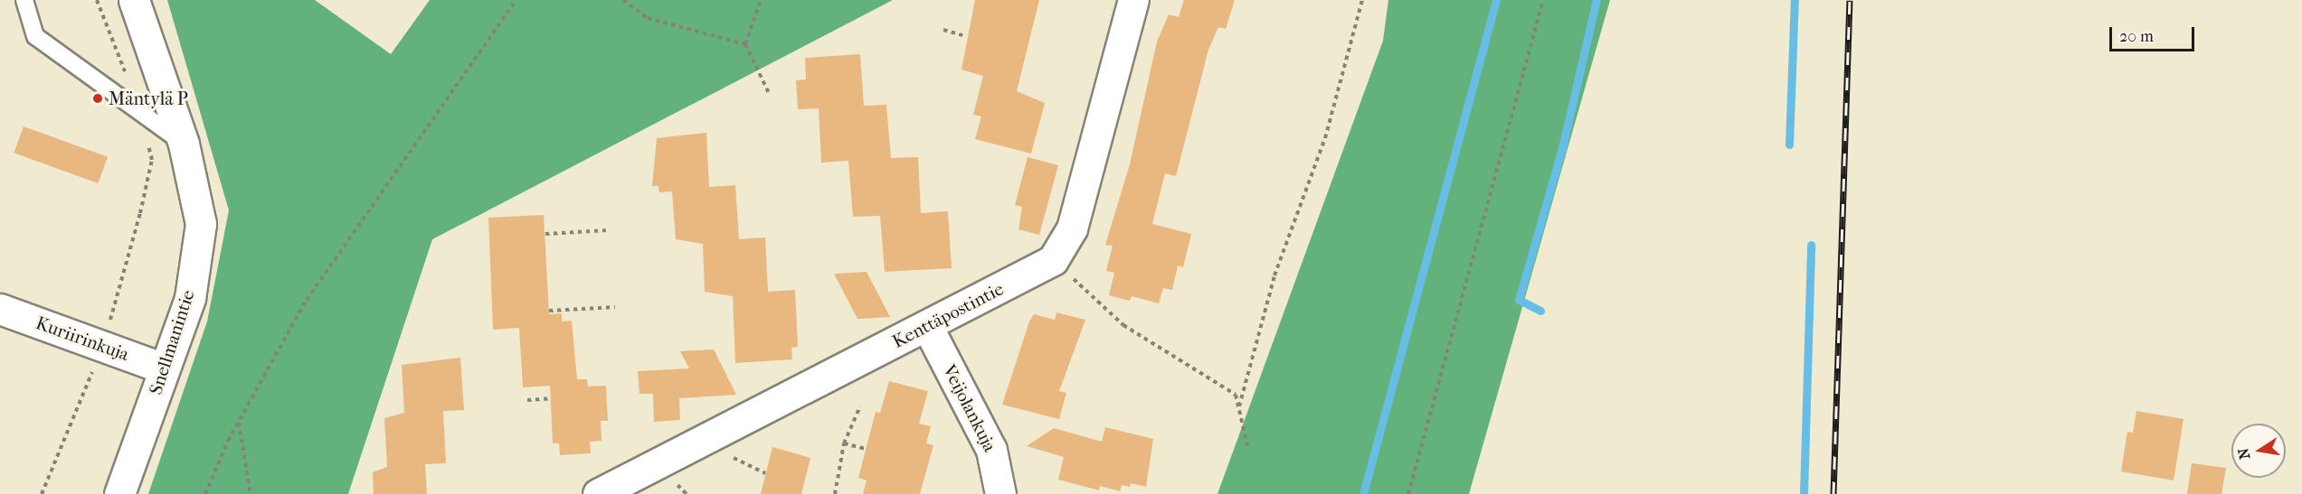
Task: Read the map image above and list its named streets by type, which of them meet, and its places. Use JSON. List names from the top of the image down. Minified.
{"streets":{"street":["Kenttäpostintie","Kuriirinkuja","Snellmanintie","Veijolankuja"]},"crossings":[["Kenttäpostintie","Veijolankuja"],["Kuriirinkuja","Snellmanintie"]],"places":["Mäntylä P"],"scale_bar":"20 m","north":"left"}
